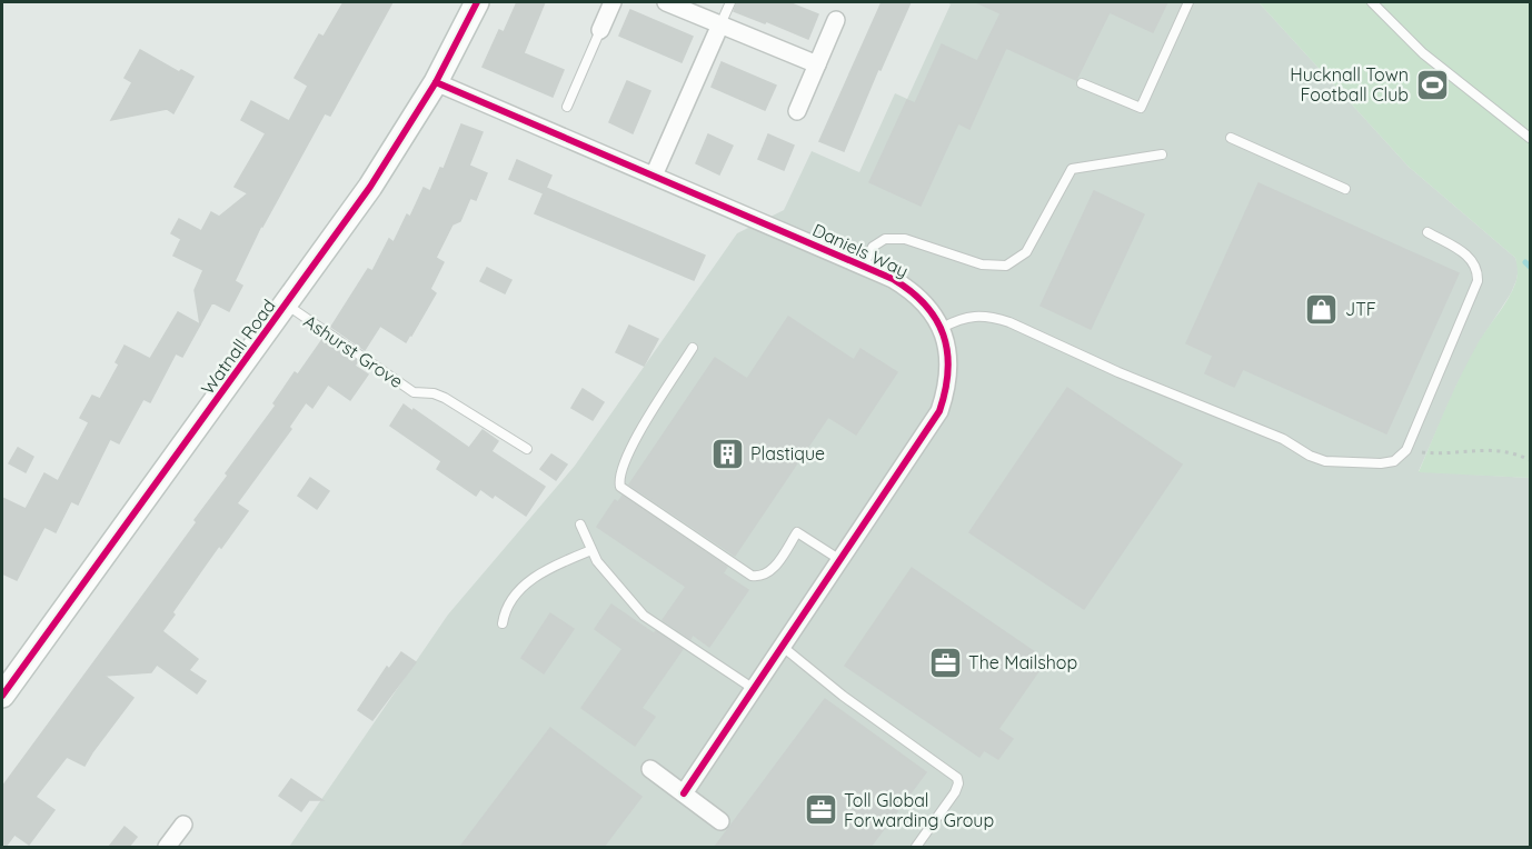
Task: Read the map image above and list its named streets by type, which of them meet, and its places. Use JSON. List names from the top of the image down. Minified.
{"streets":{"main road":["Watnall Road"],"street":["Daniels Way"],"lane":["Ashurst Grove"]},"crossings":[["Daniels Way","Watnall Road"],["Watnall Road","Ashurst Grove"]],"places":{"sports":["Hucknall Town Football Club"],"shop":["JTF"],"building":["Plastique"],"office":["The Mailshop","Toll Global Forwarding Group"]}}
